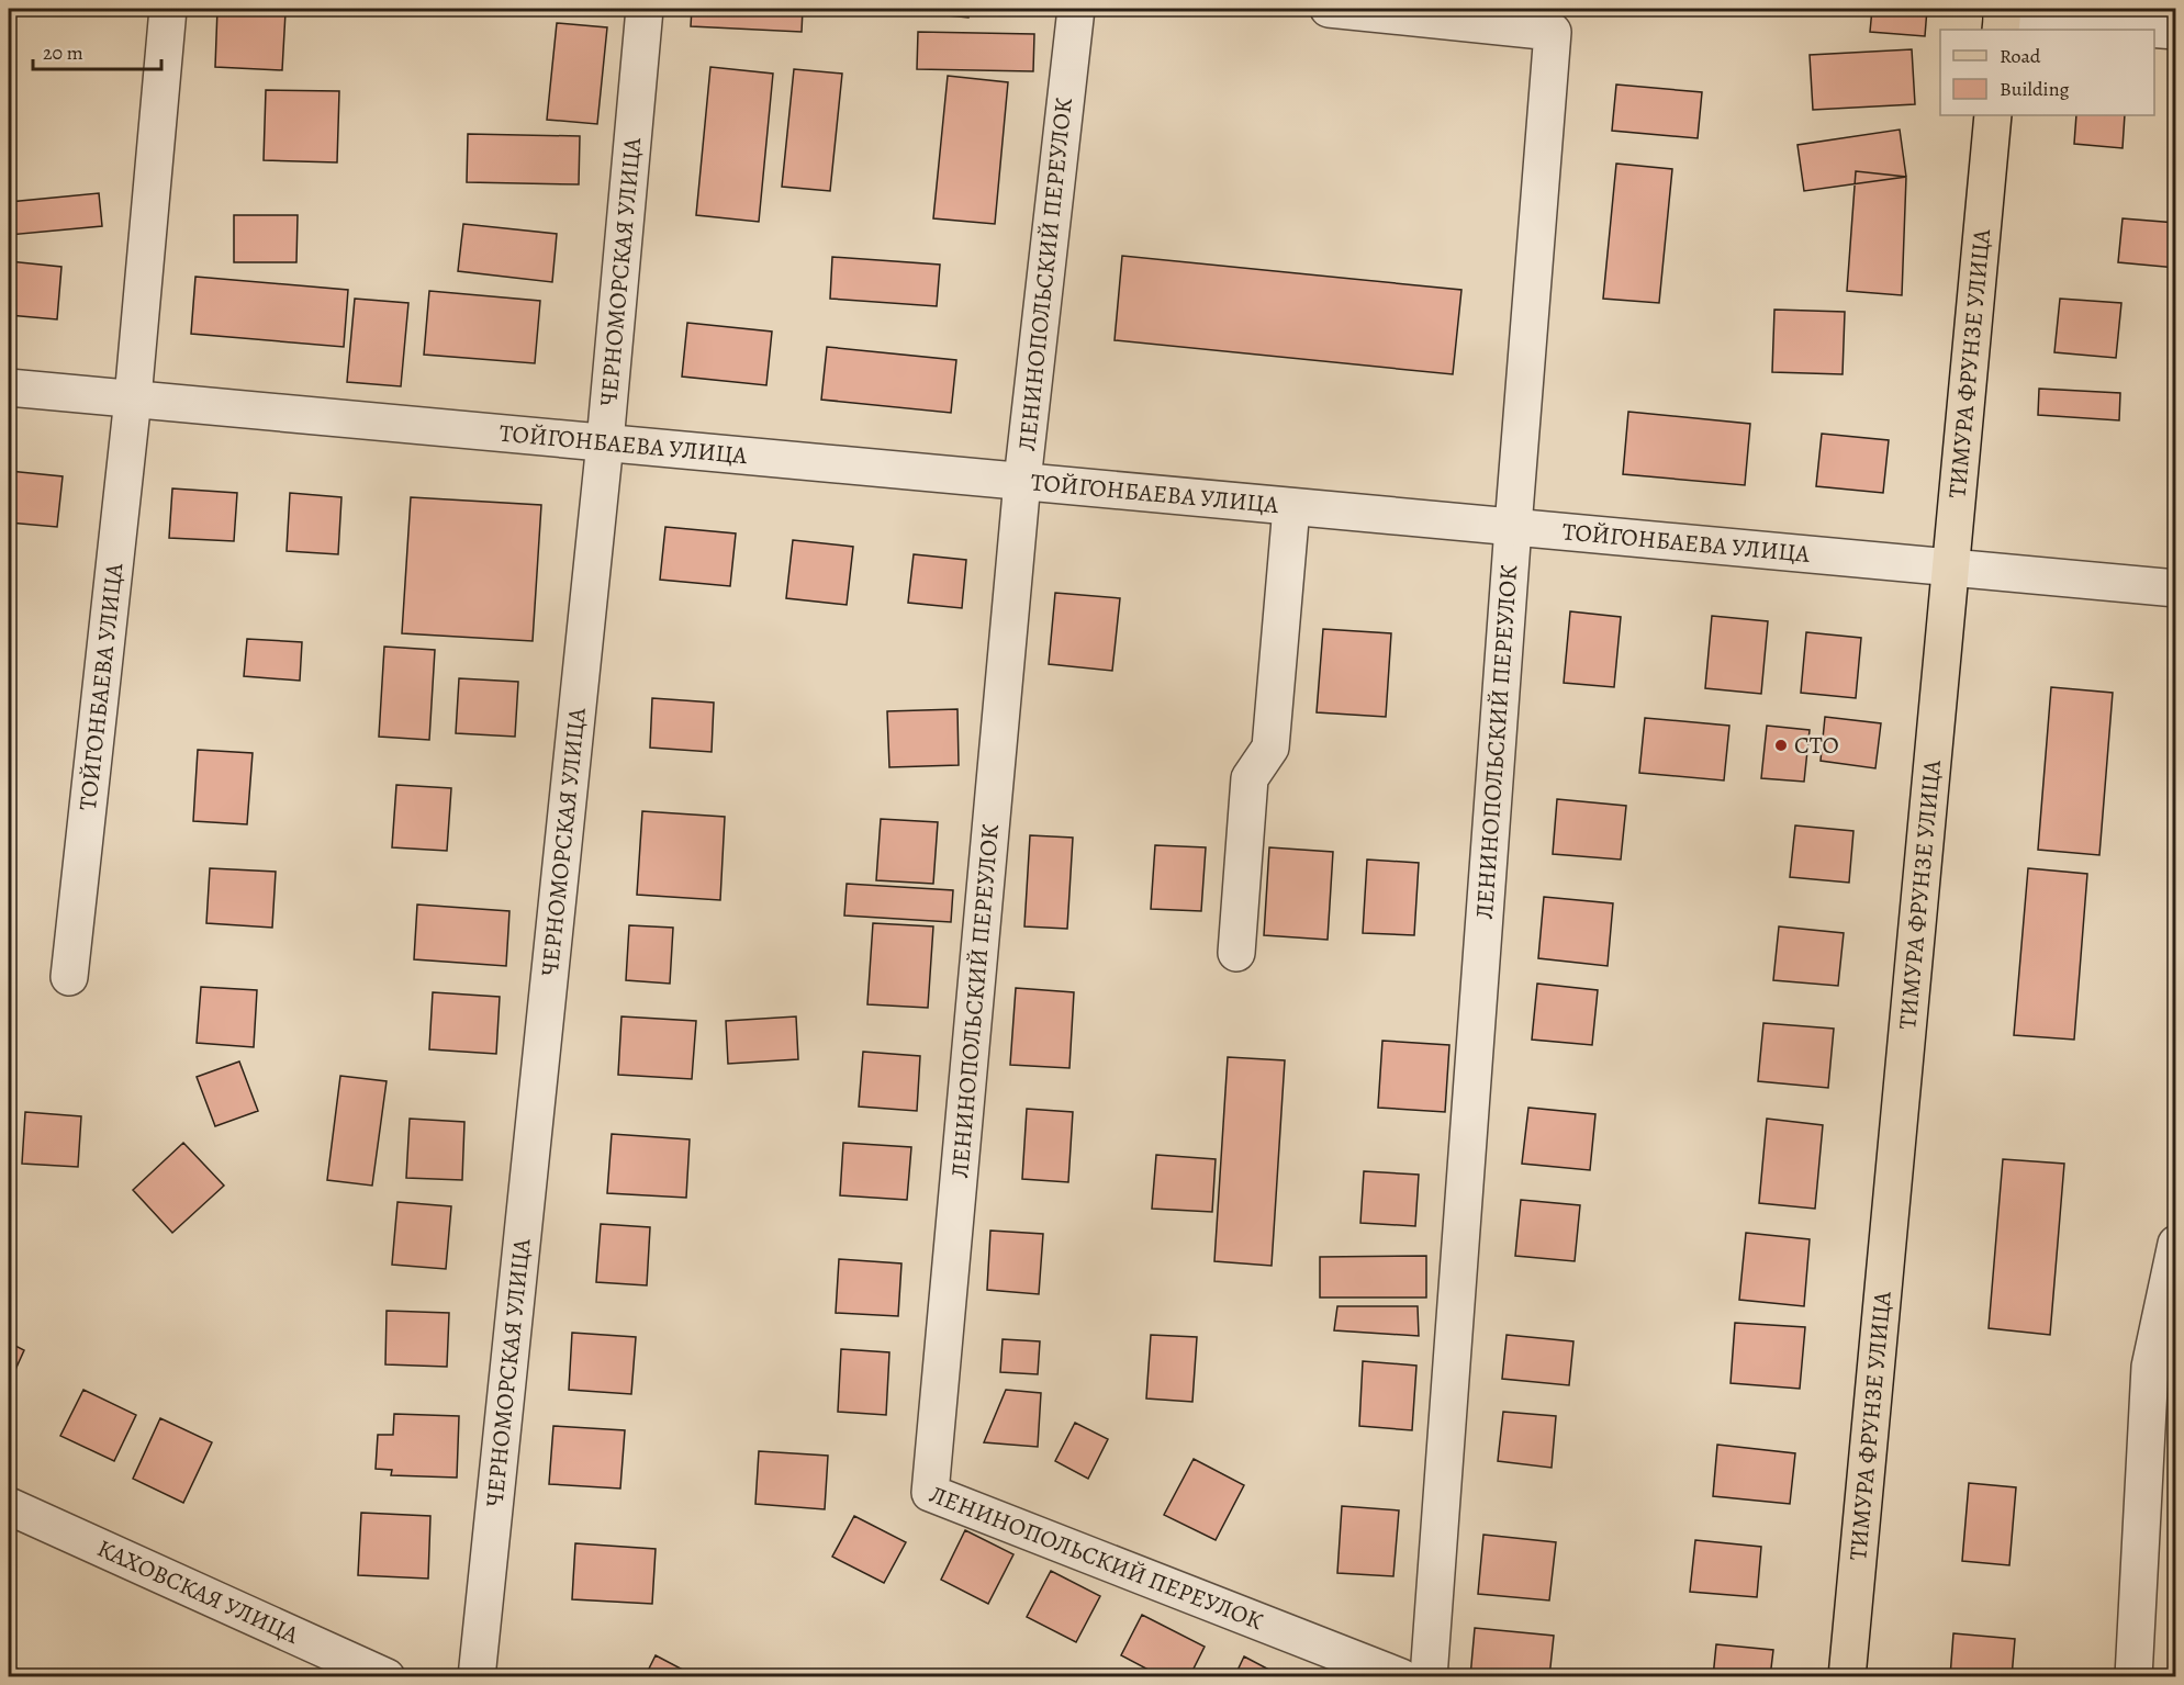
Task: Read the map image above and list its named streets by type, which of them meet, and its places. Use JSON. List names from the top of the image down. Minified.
{"streets":{"main road":["ТИМУРА ФРУНЗЕ УЛИЦА"],"street":["ЧЕРНОМОРСКАЯ УЛИЦА","ЛЕНИНОПОЛЬСКИЙ ПЕРЕУЛОК","ТОЙГОНБАЕВА УЛИЦА","КАХОВСКАЯ УЛИЦА"]},"crossings":[["ЧЕРНОМОРСКАЯ УЛИЦА","ТОЙГОНБАЕВА УЛИЦА"],["ЛЕНИНОПОЛЬСКИЙ ПЕРЕУЛОК","ТОЙГОНБАЕВА УЛИЦА"],["ТИМУРА ФРУНЗЕ УЛИЦА","ТОЙГОНБАЕВА УЛИЦА"]],"places":["СТО"],"legend":["Road","Building"],"scale_bar":"20 m"}
